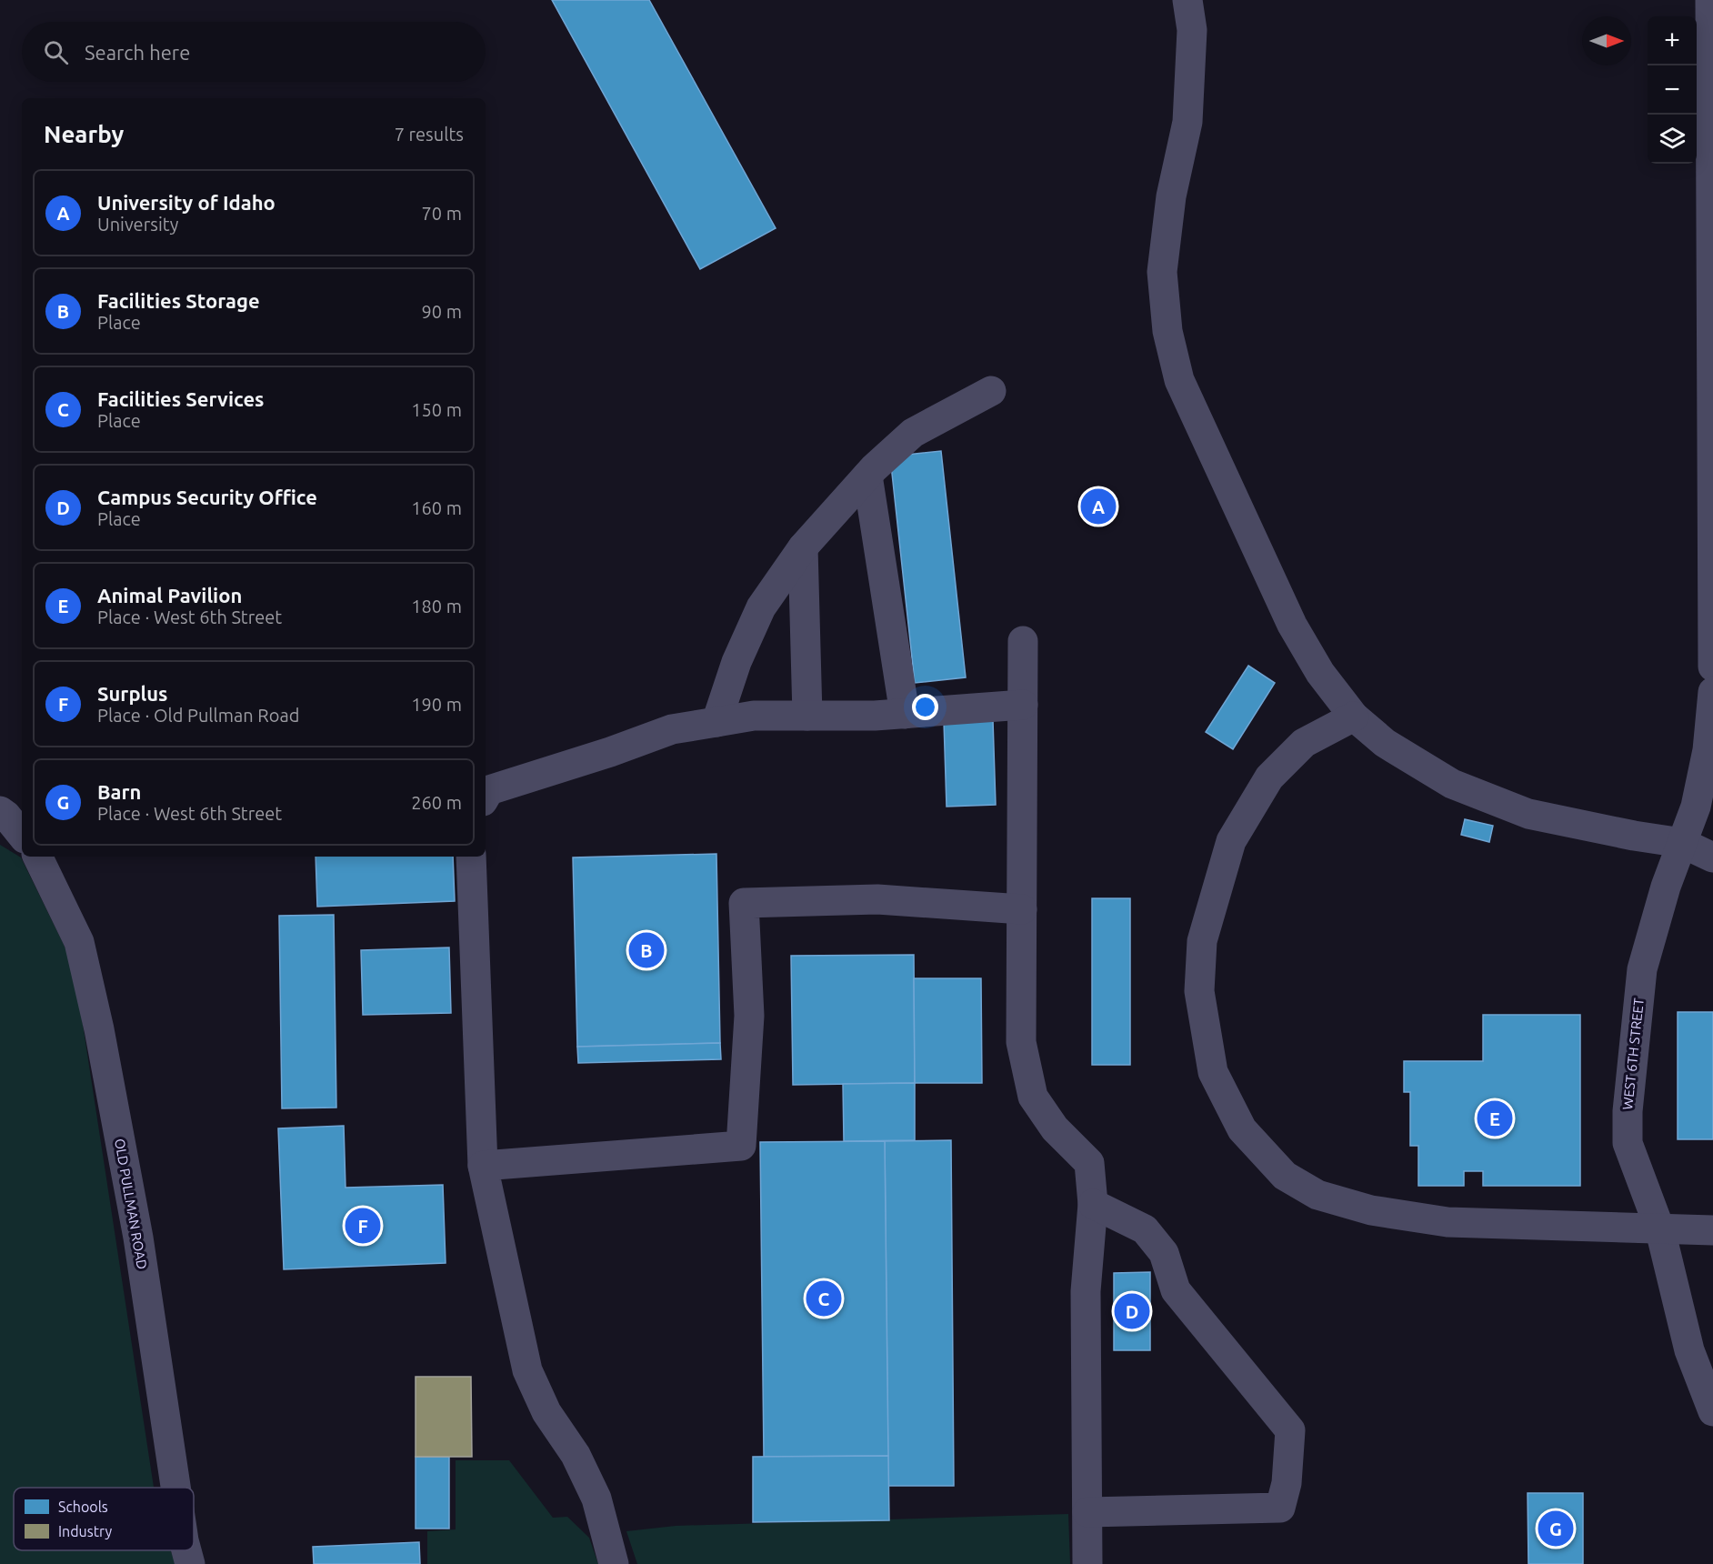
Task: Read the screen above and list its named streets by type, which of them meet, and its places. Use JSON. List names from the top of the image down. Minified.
{"streets":{"street":["WEST 6TH STREET","OLD PULLMAN ROAD"]},"legend":["Schools","Industry"],"north":"right","page":{"map_buttons":["+","−"],"search":"Search here","heading":["Nearby","7 results"],"list":[{"mark":"A","name":"University of Idaho","note":"University","value":"70 m"},{"mark":"B","name":"Facilities Storage","note":"Place","value":"90 m"},{"mark":"C","name":"Facilities Services","note":"Place","value":"150 m"},{"mark":"D","name":"Campus Security Office","note":"Place","value":"160 m"},{"mark":"E","name":"Animal Pavilion","note":"Place · West 6th Street","value":"180 m"},{"mark":"F","name":"Surplus","note":"Place · Old Pullman Road","value":"190 m"},{"mark":"G","name":"Barn","note":"Place · West 6th Street","value":"260 m"}],"pins":["A","B","E","F","C","D","G"]}}
